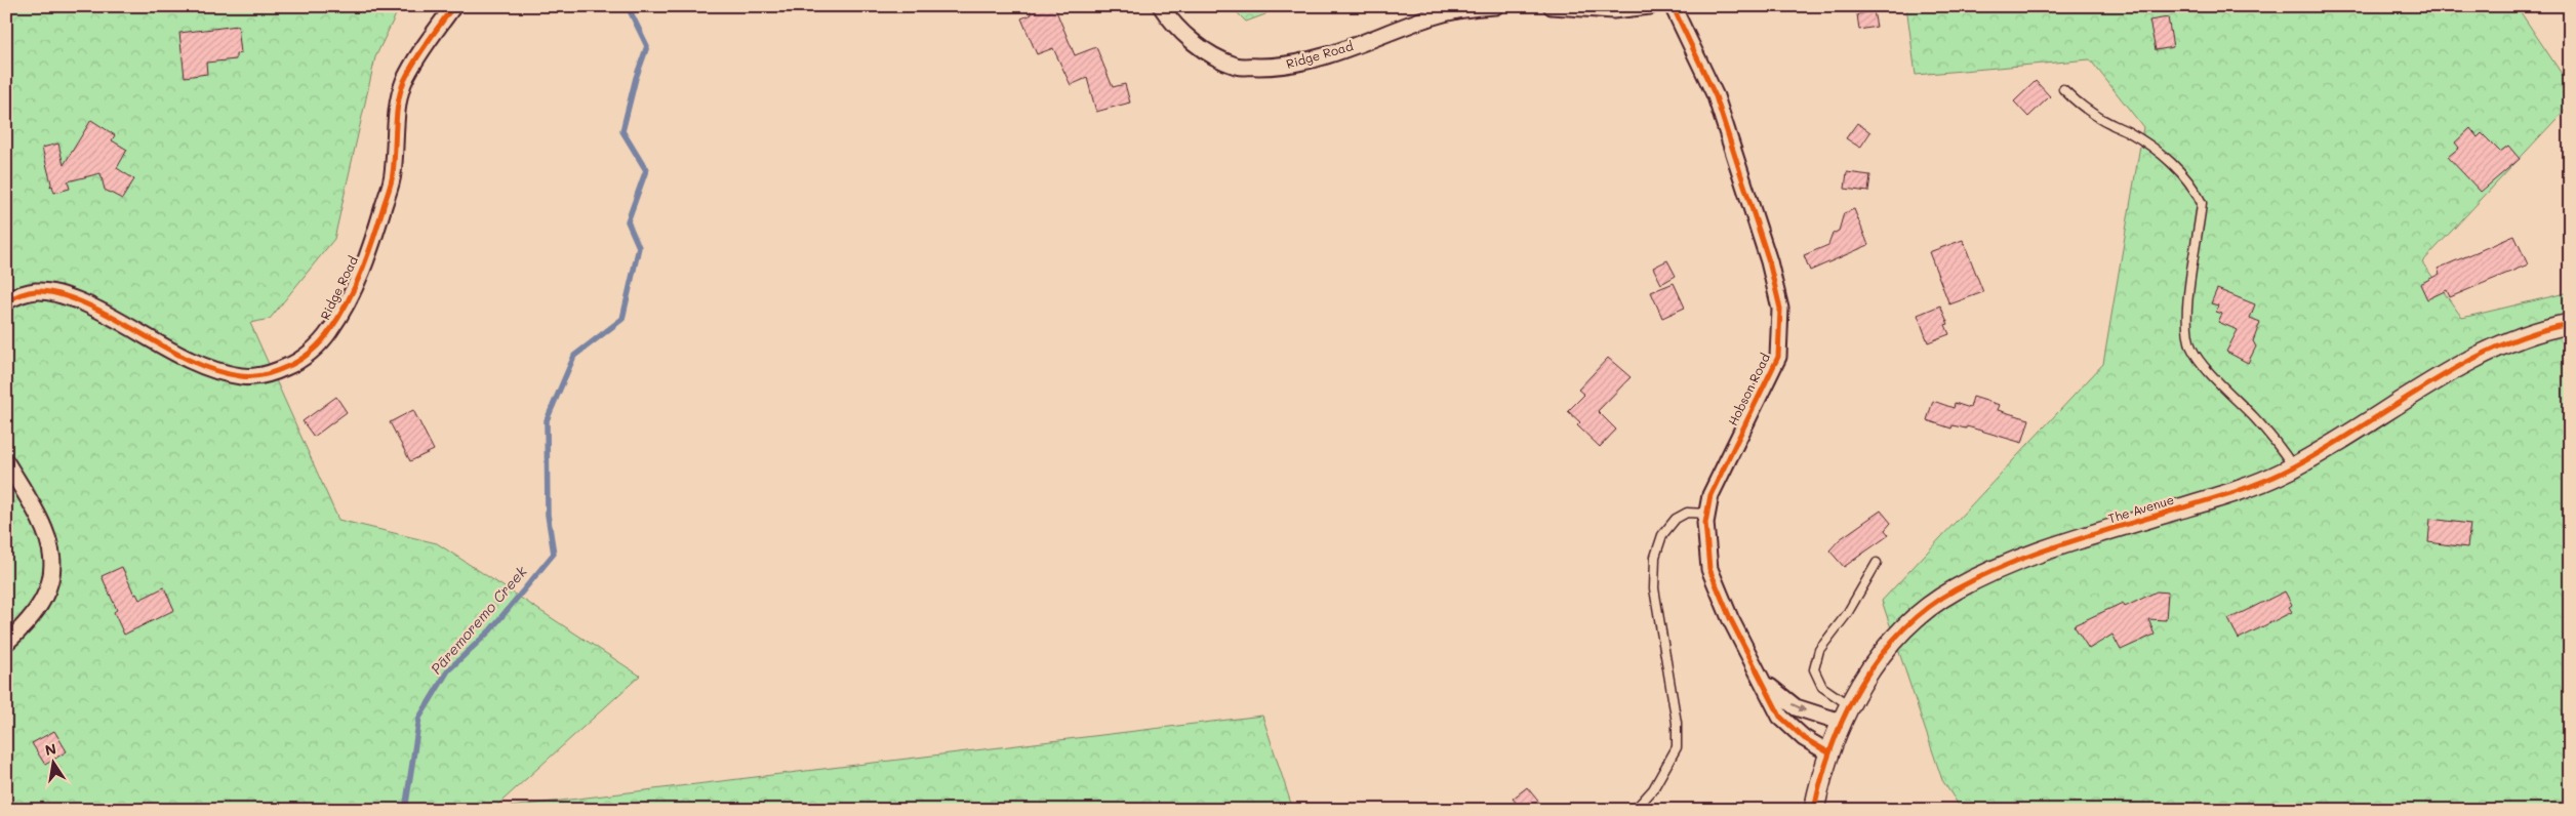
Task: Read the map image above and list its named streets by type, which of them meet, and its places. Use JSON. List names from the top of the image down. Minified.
{"streets":{"street":["Ridge Road","Hobson Road","The Avenue"]},"crossings":[["Hobson Road","The Avenue"]],"water":["Pāremoremo Creek"],"north":"top"}
